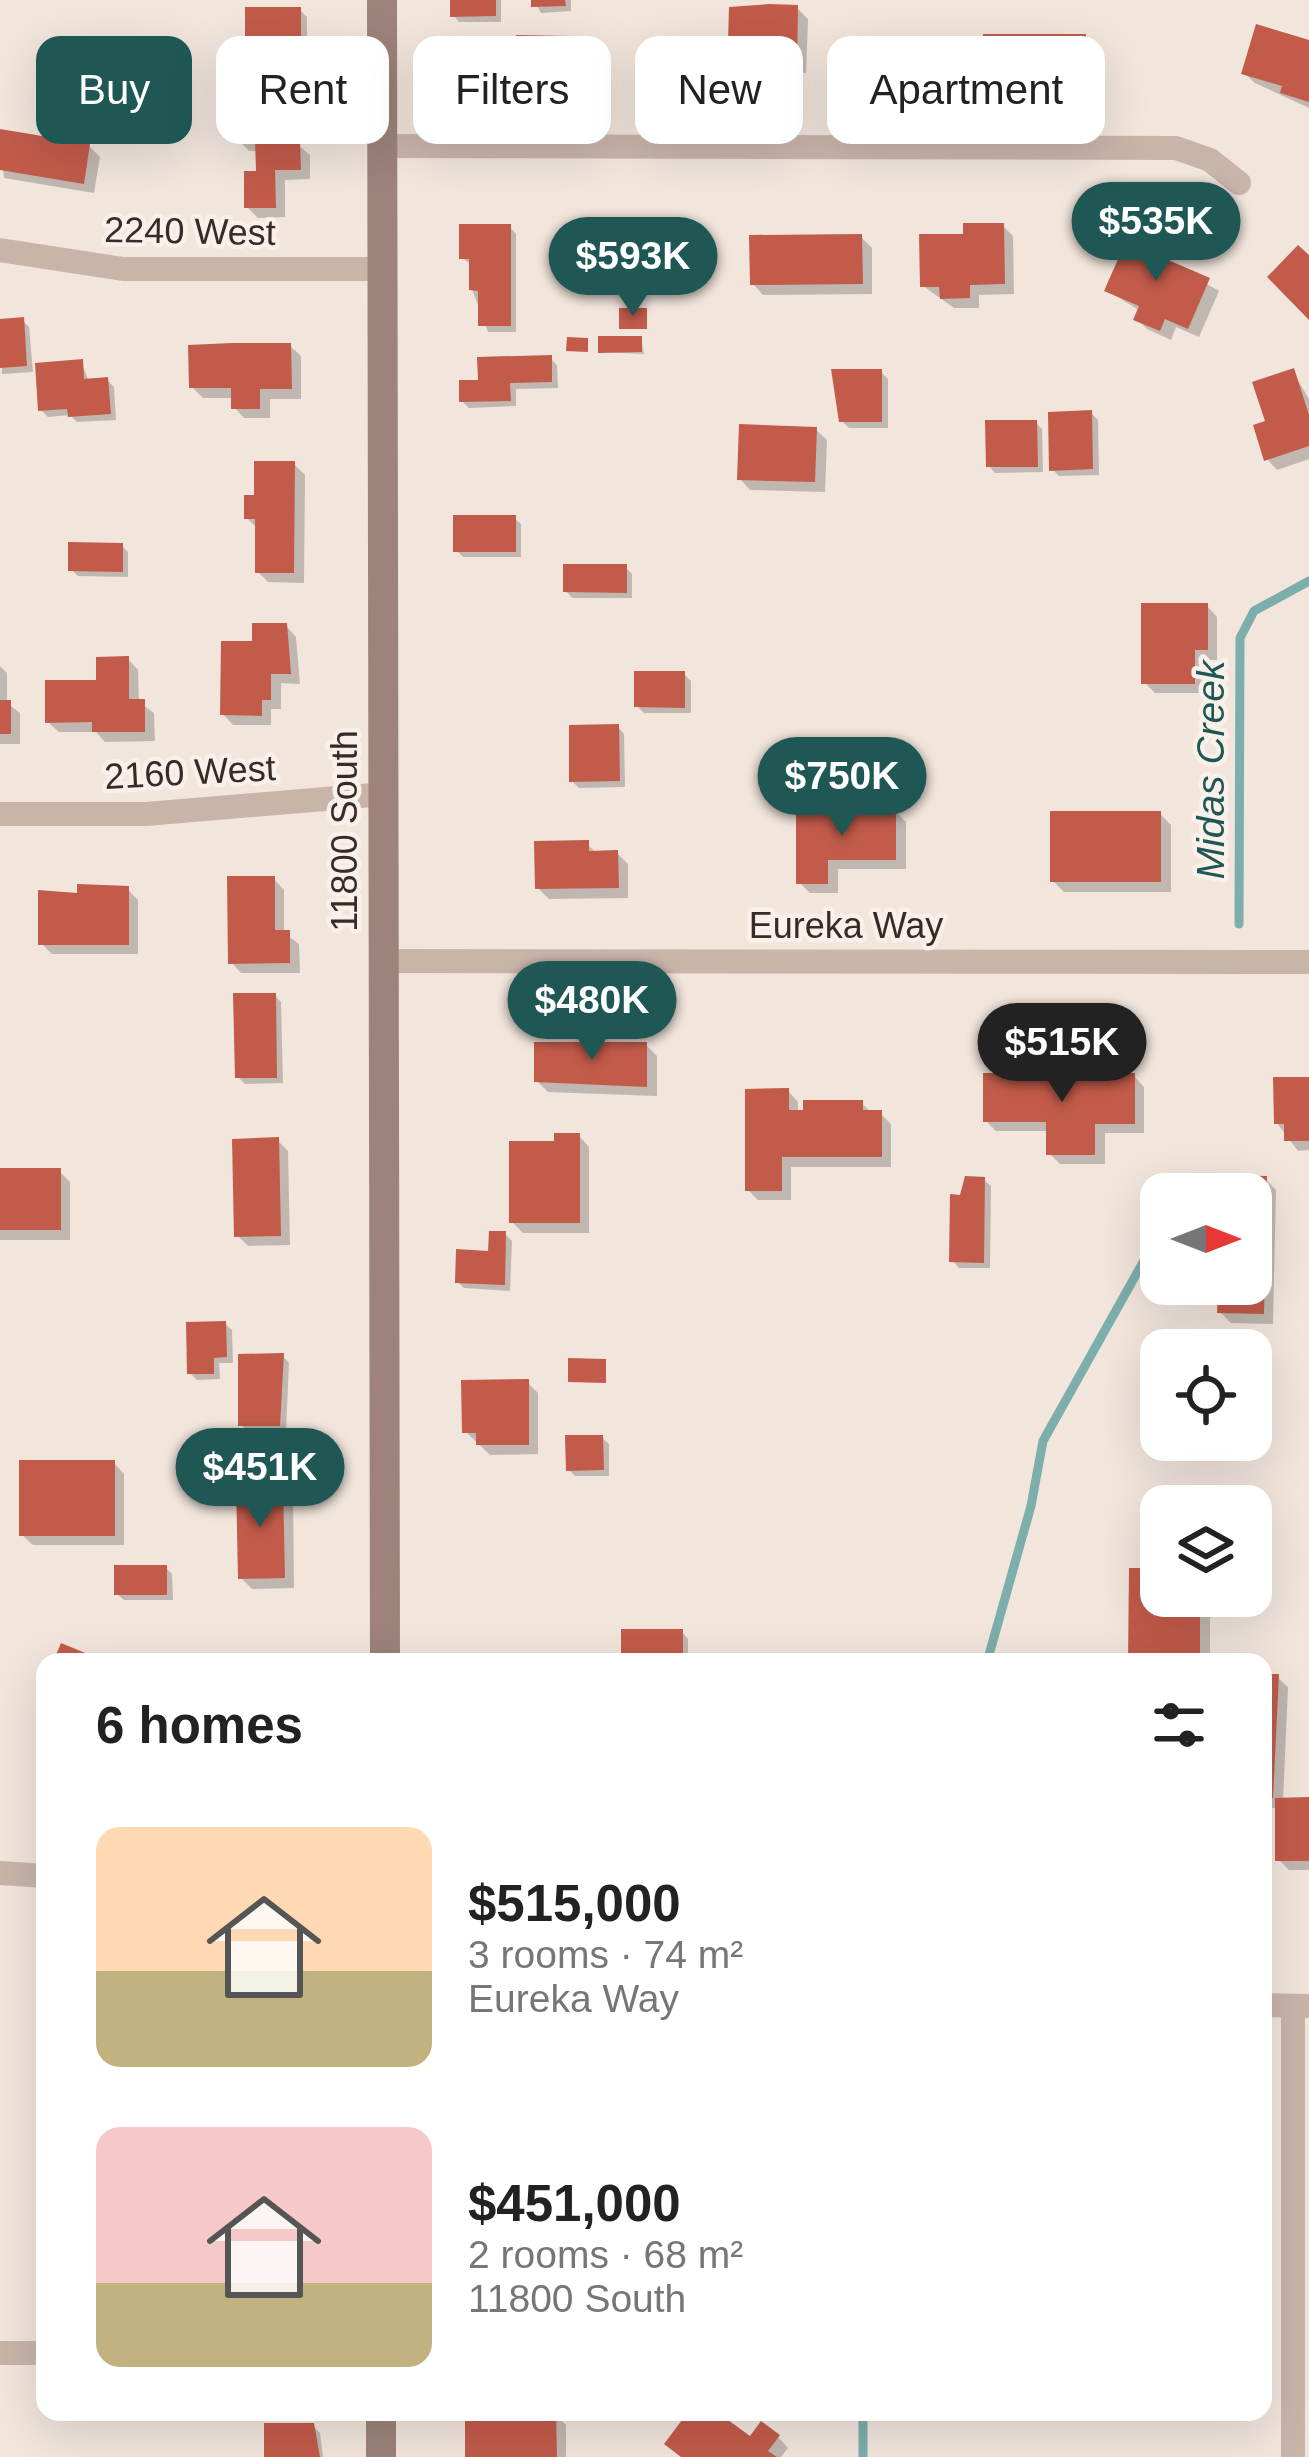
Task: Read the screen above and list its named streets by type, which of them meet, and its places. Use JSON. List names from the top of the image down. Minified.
{"streets":{"main road":["11800 South"],"street":["2240 West","2160 West","Eureka Way"]},"crossings":[["2240 West","11800 South"],["2160 West","11800 South"],["11800 South","Eureka Way"]],"water":["Midas Creek"],"north":"right","page":{"chip":["Buy","Rent","Filters","New","Apartment"],"price":["$535K","$593K","$750K","$480K","$515K","$451K"],"heading":"6 homes","list":[{"name":"$515,000","note":"3 rooms · 74 m² · Eureka Way"},{"name":"$451,000","note":"2 rooms · 68 m² · 11800 South"}]}}
